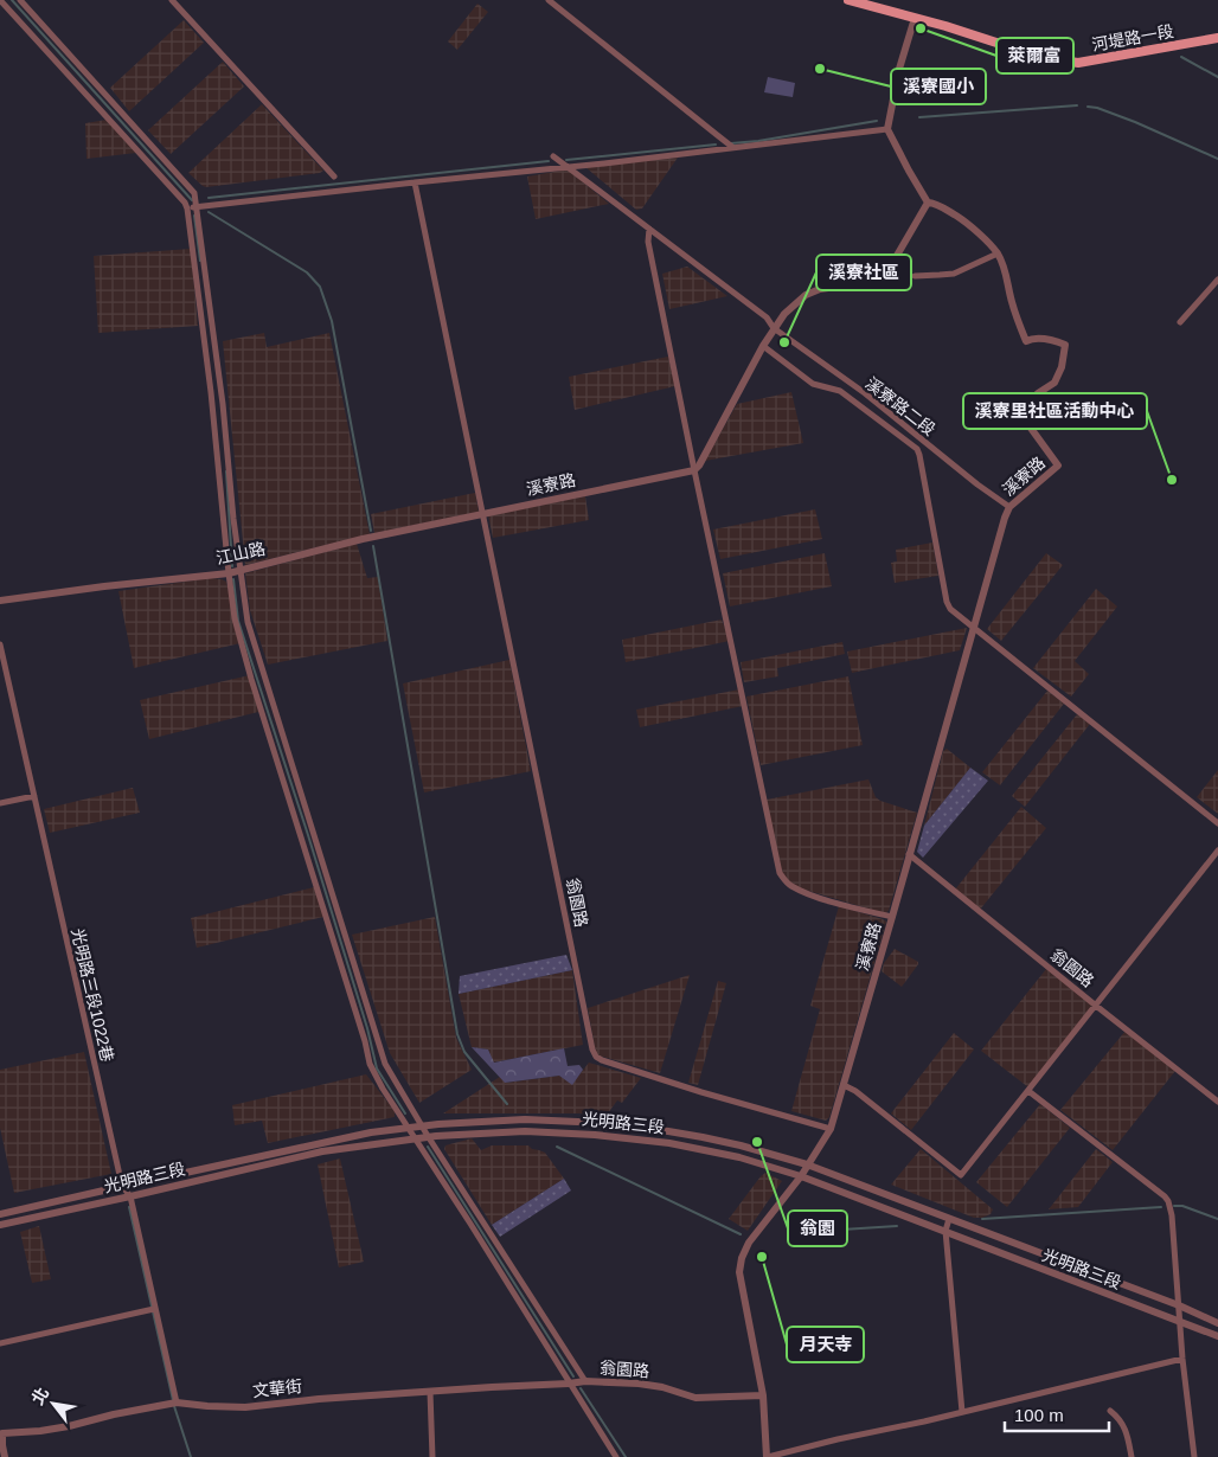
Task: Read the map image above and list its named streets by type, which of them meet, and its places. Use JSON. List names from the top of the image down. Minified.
{"streets":{"main road":["河堤路一段"],"street":["溪寮路二段","溪寮路","江山路","翁園路","光明路三段1022巷","光明路三段","文華街"]},"crossings":[["溪寮路二段","溪寮路"],["溪寮路","江山路"],["溪寮路","翁園路"],["溪寮路","光明路三段"],["江山路","翁園路"],["翁園路","文華街"],["光明路三段1022巷","光明路三段"]],"places":["萊爾富","溪寮國小","溪寮社區","溪寮里社區活動中心","翁園","月天寺"],"scale_bar":"100 m","north":"top left"}
